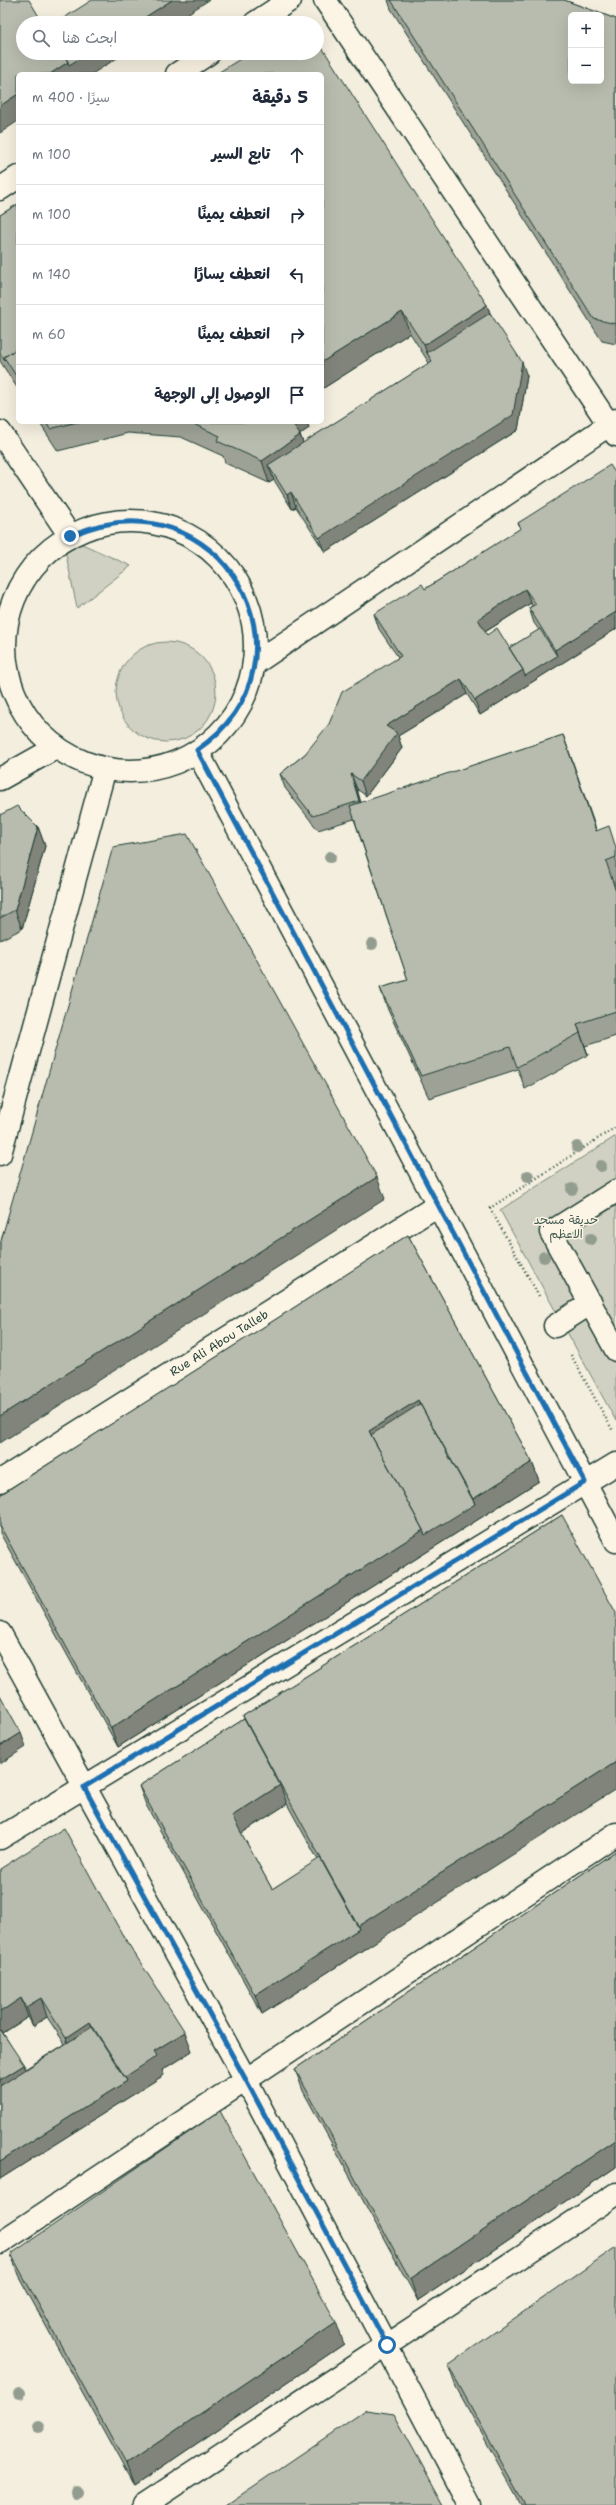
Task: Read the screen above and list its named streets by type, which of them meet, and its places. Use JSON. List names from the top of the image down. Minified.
{"streets":{"street":["Rue Ali Abou Talleb"]},"parks":["حديقة مسجد الاعظم"],"page":{"map_buttons":["+","−"],"search":"ابحث هنا","heading":["5 دقيقة","سيرًا · 400 m"],"list":[["تابع السير","100 m"],["انعطف يمينًا","100 m"],["انعطف يسارًا","140 m"],["انعطف يمينًا","60 m"],"الوصول إلى الوجهة"]}}
